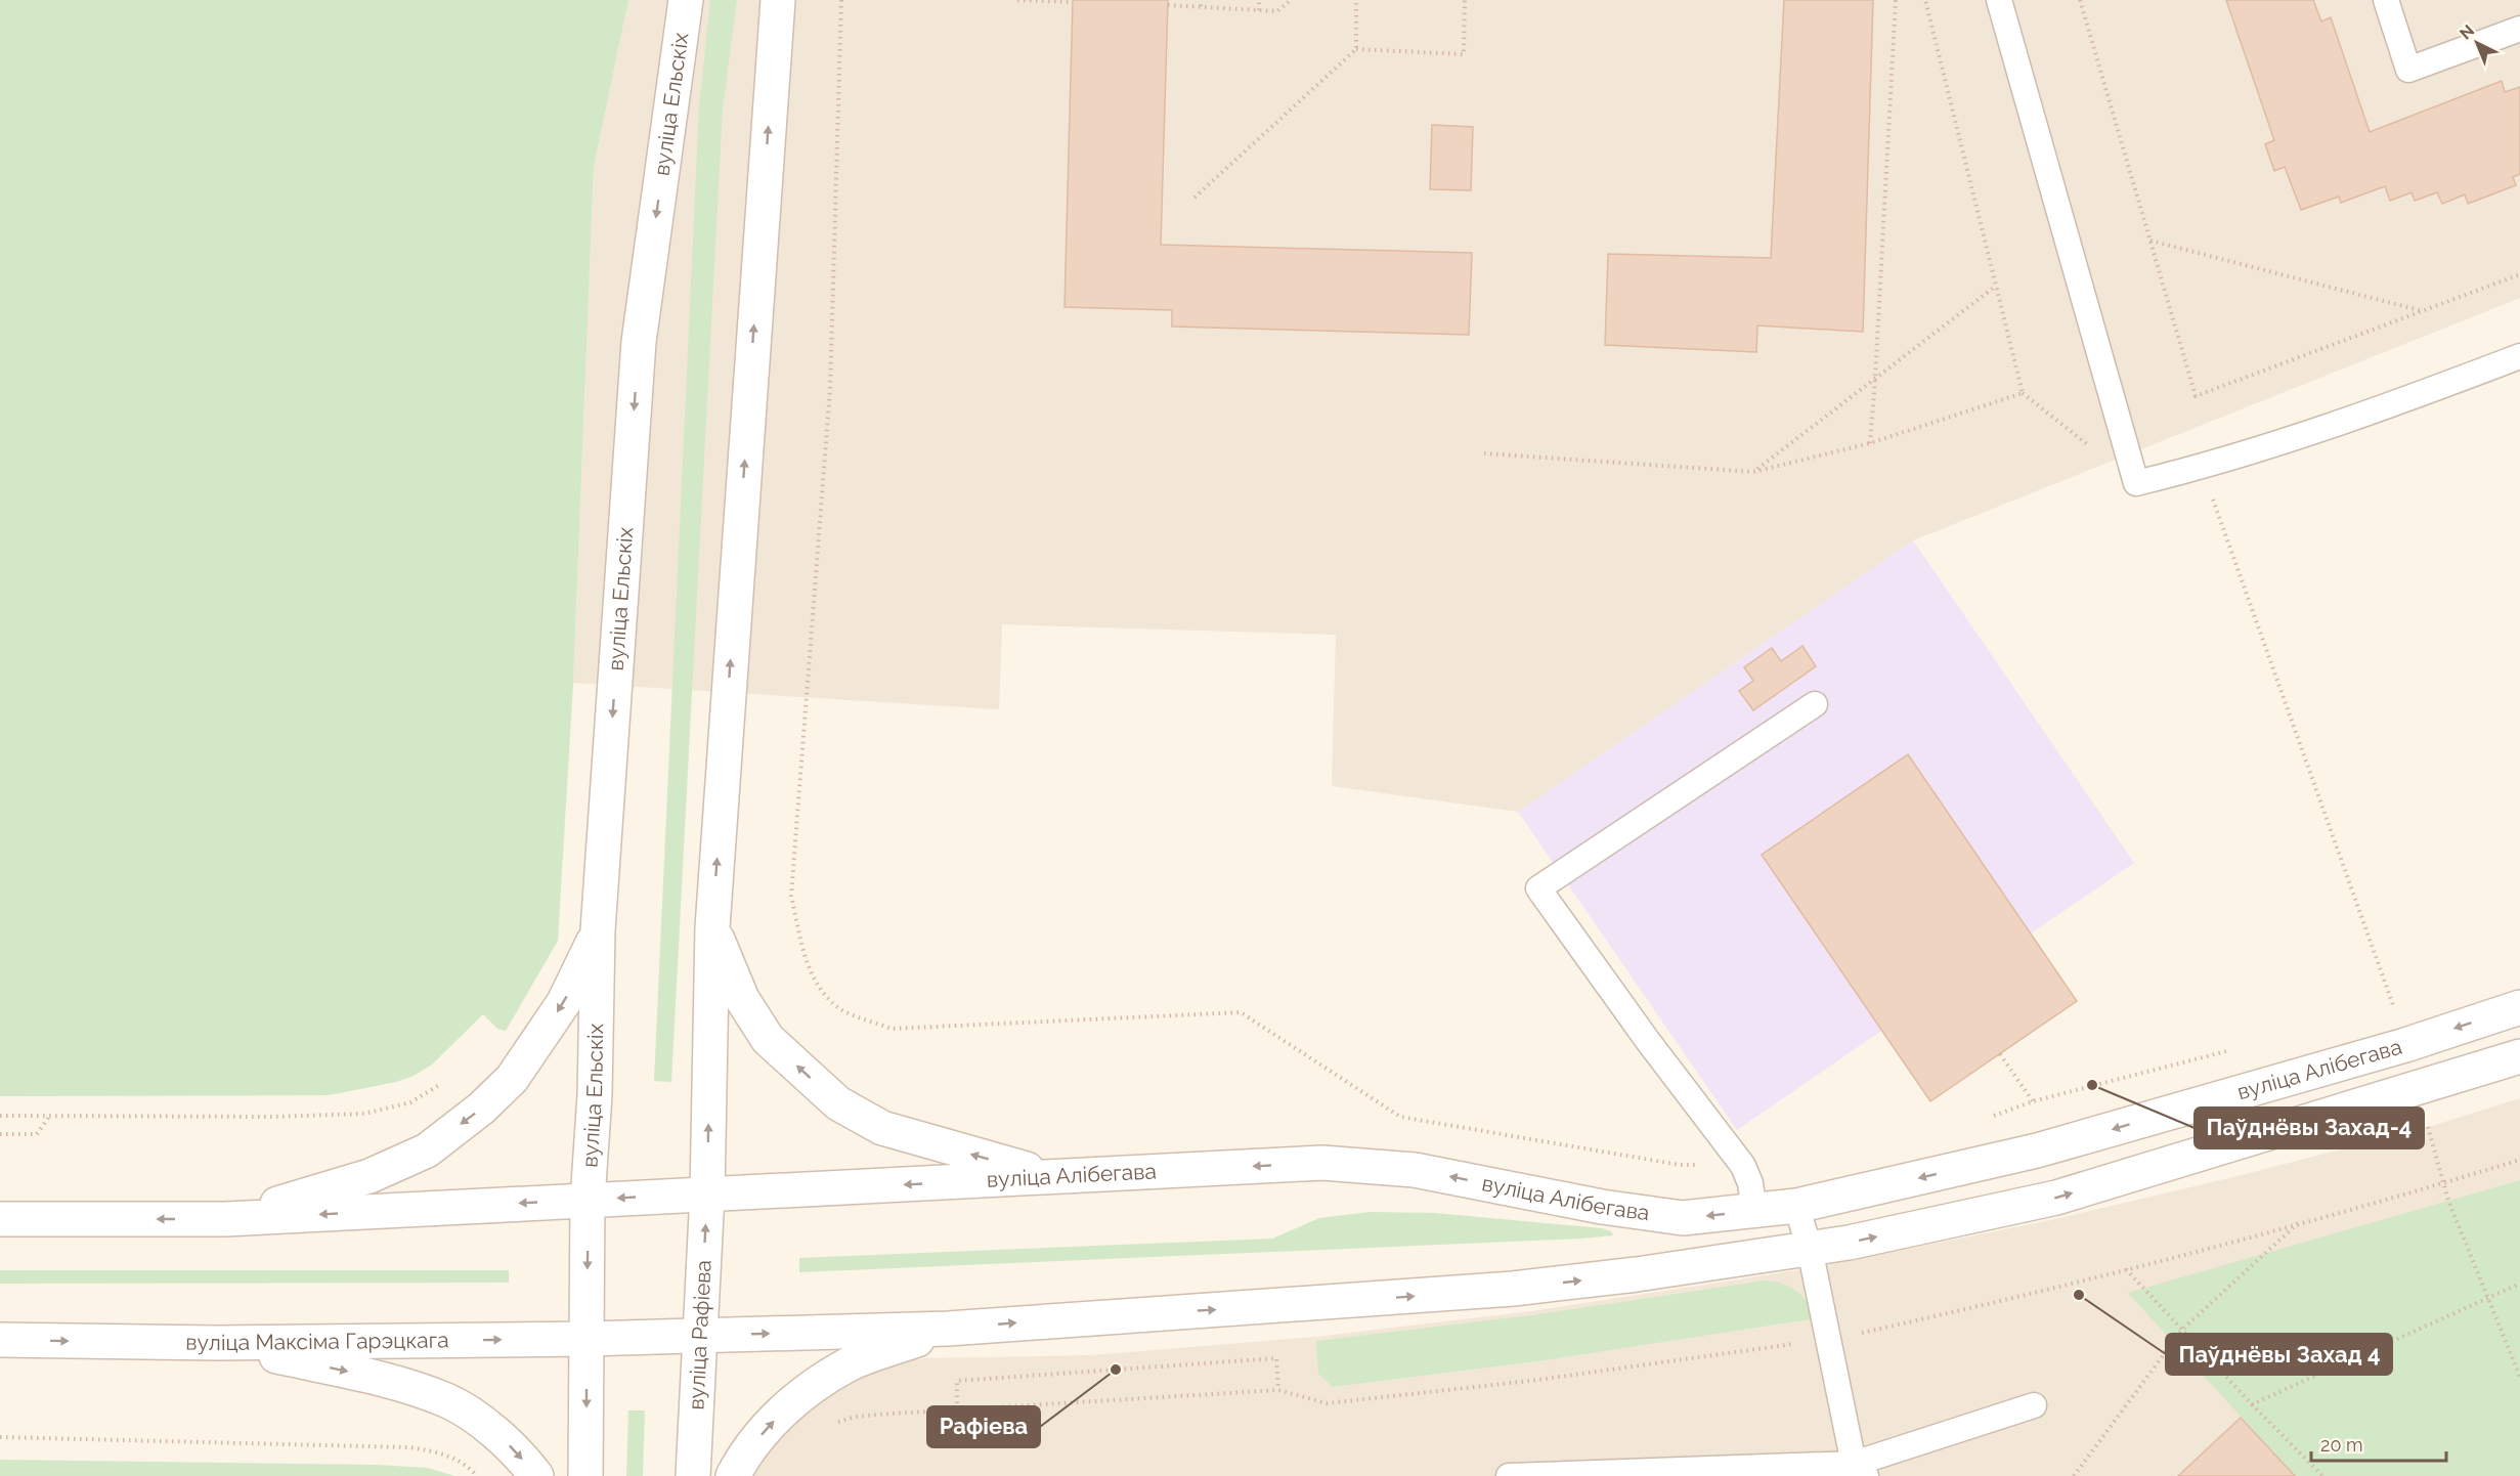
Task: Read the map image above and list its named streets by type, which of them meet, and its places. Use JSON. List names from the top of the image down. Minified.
{"streets":{"main road":["вуліца Ельскіх","вуліца Алібегава","вуліца Рафіева","вуліца Максіма Гарэцкага"]},"crossings":[["вуліца Ельскіх","вуліца Алібегава"],["вуліца Алібегава","вуліца Рафіева"],["вуліца Алібегава","вуліца Максіма Гарэцкага"]],"places":["Паўднёвы Захад-4","Паўднёвы Захад 4","Рафіева"],"scale_bar":"20 m","north":"top left"}
